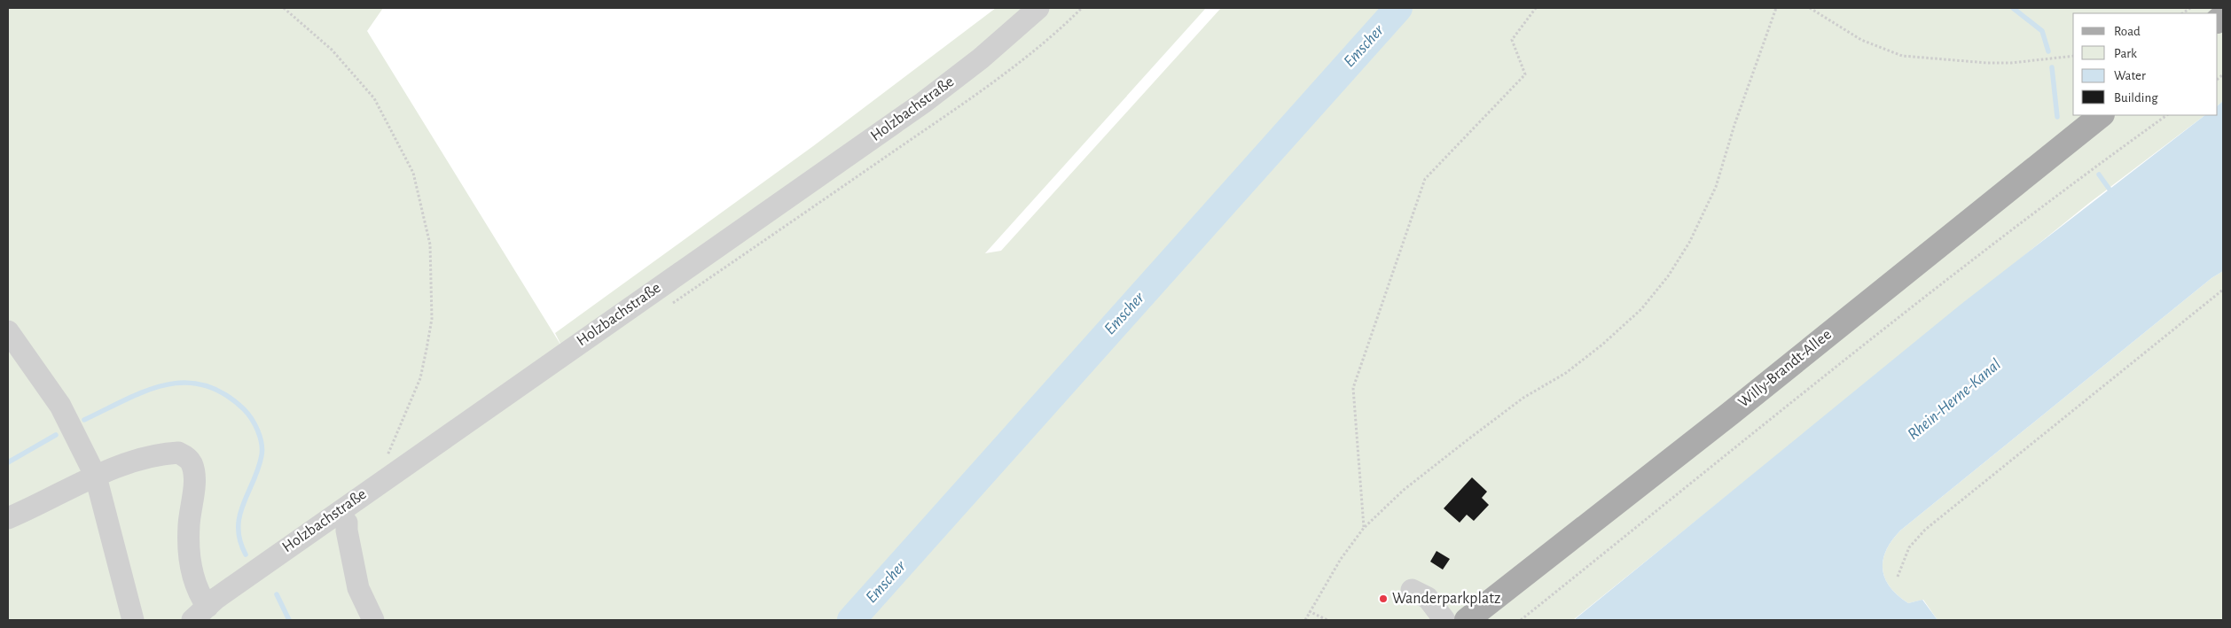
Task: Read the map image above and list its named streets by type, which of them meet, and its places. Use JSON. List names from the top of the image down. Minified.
{"streets":{"main road":["Willy-Brandt-Allee"],"lane":["Holzbachstraße"]},"water":["Emscher","Rhein-Herne-Kanal"],"places":["Wanderparkplatz"],"legend":["Road","Park","Water","Building"]}
